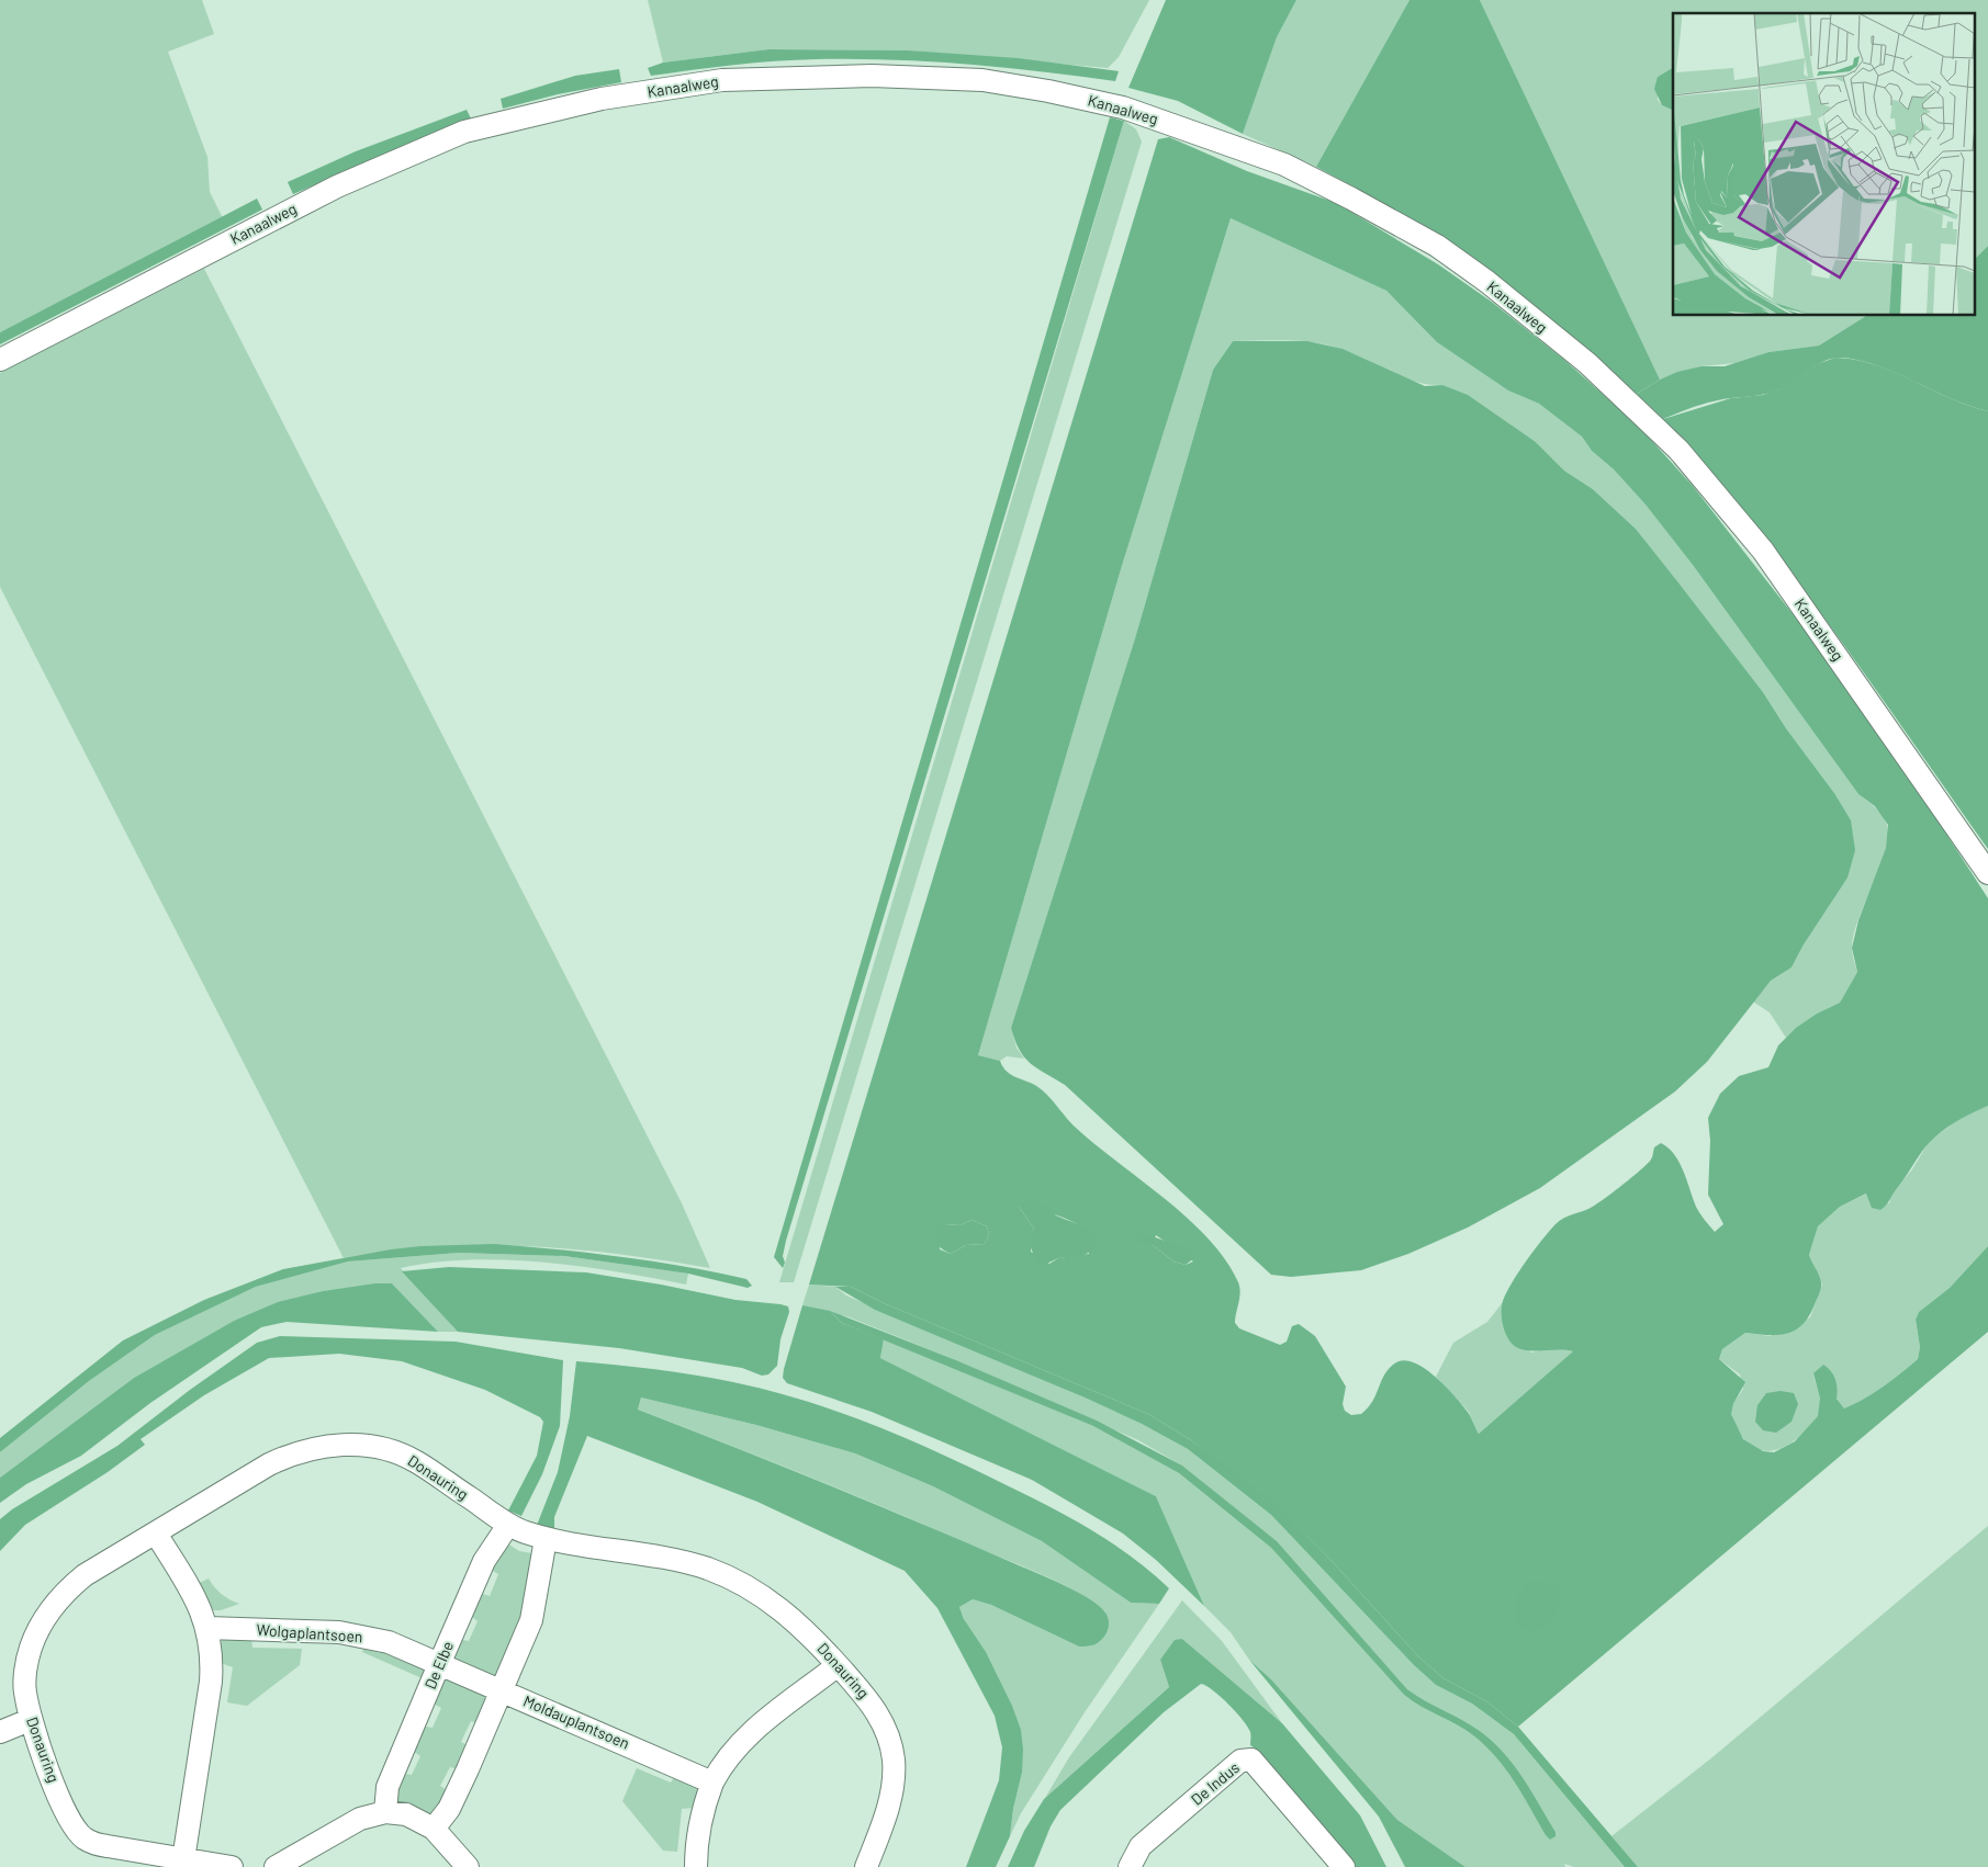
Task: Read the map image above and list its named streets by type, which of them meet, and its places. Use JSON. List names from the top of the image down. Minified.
{"streets":{"street":["Kanaalweg","Donauring","Wolgaplantsoen","De Elbe","Moldauplantsoen","De Indus"]},"crossings":[["Donauring","De Elbe"],["Wolgaplantsoen","De Elbe"],["Wolgaplantsoen","Moldauplantsoen"],["De Elbe","Moldauplantsoen"]]}
